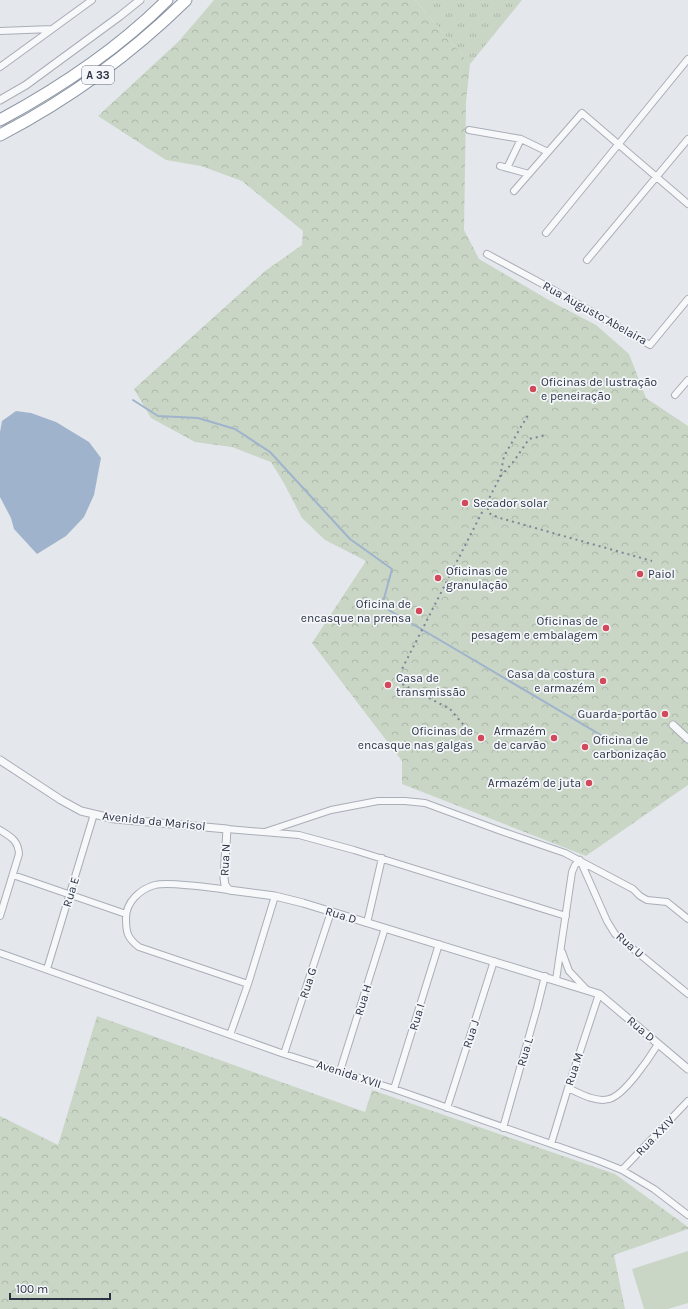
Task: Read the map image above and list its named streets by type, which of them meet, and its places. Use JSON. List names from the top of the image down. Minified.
{"streets":{"highway":["A 33"],"street":["Rua Augusto Abelaira","Avenida da Marisol","Rua N","Rua E","Rua D","Rua U","Rua G","Rua H","Rua I","Rua J","Rua L","Rua M","Avenida XVII","Rua XXIV"]},"crossings":[["Avenida da Marisol","Rua N"],["Avenida da Marisol","Rua E"],["Rua N","Rua D"],["Rua E","Avenida XVII"],["Rua D","Rua G"],["Rua D","Rua H"],["Rua D","Rua I"],["Rua D","Rua J"],["Rua D","Rua L"],["Rua D","Rua M"],["Rua G","Avenida XVII"],["Rua H","Avenida XVII"],["Rua I","Avenida XVII"],["Rua J","Avenida XVII"],["Rua L","Avenida XVII"],["Rua M","Avenida XVII"],["Avenida XVII","Rua XXIV"]],"places":["Oficinas de lustração e peneiração","Secador solar","Paiol","Oficinas de granulação","Oficina de encasque na prensa","Oficinas de pesagem e embalagem","Casa da costura e armazém","Casa de transmissão","Guarda-portão","Oficinas de encasque nas galgas","Armazém de carvão","Oficina de carbonização","Armazém de juta"],"scale_bar":"100 m"}
